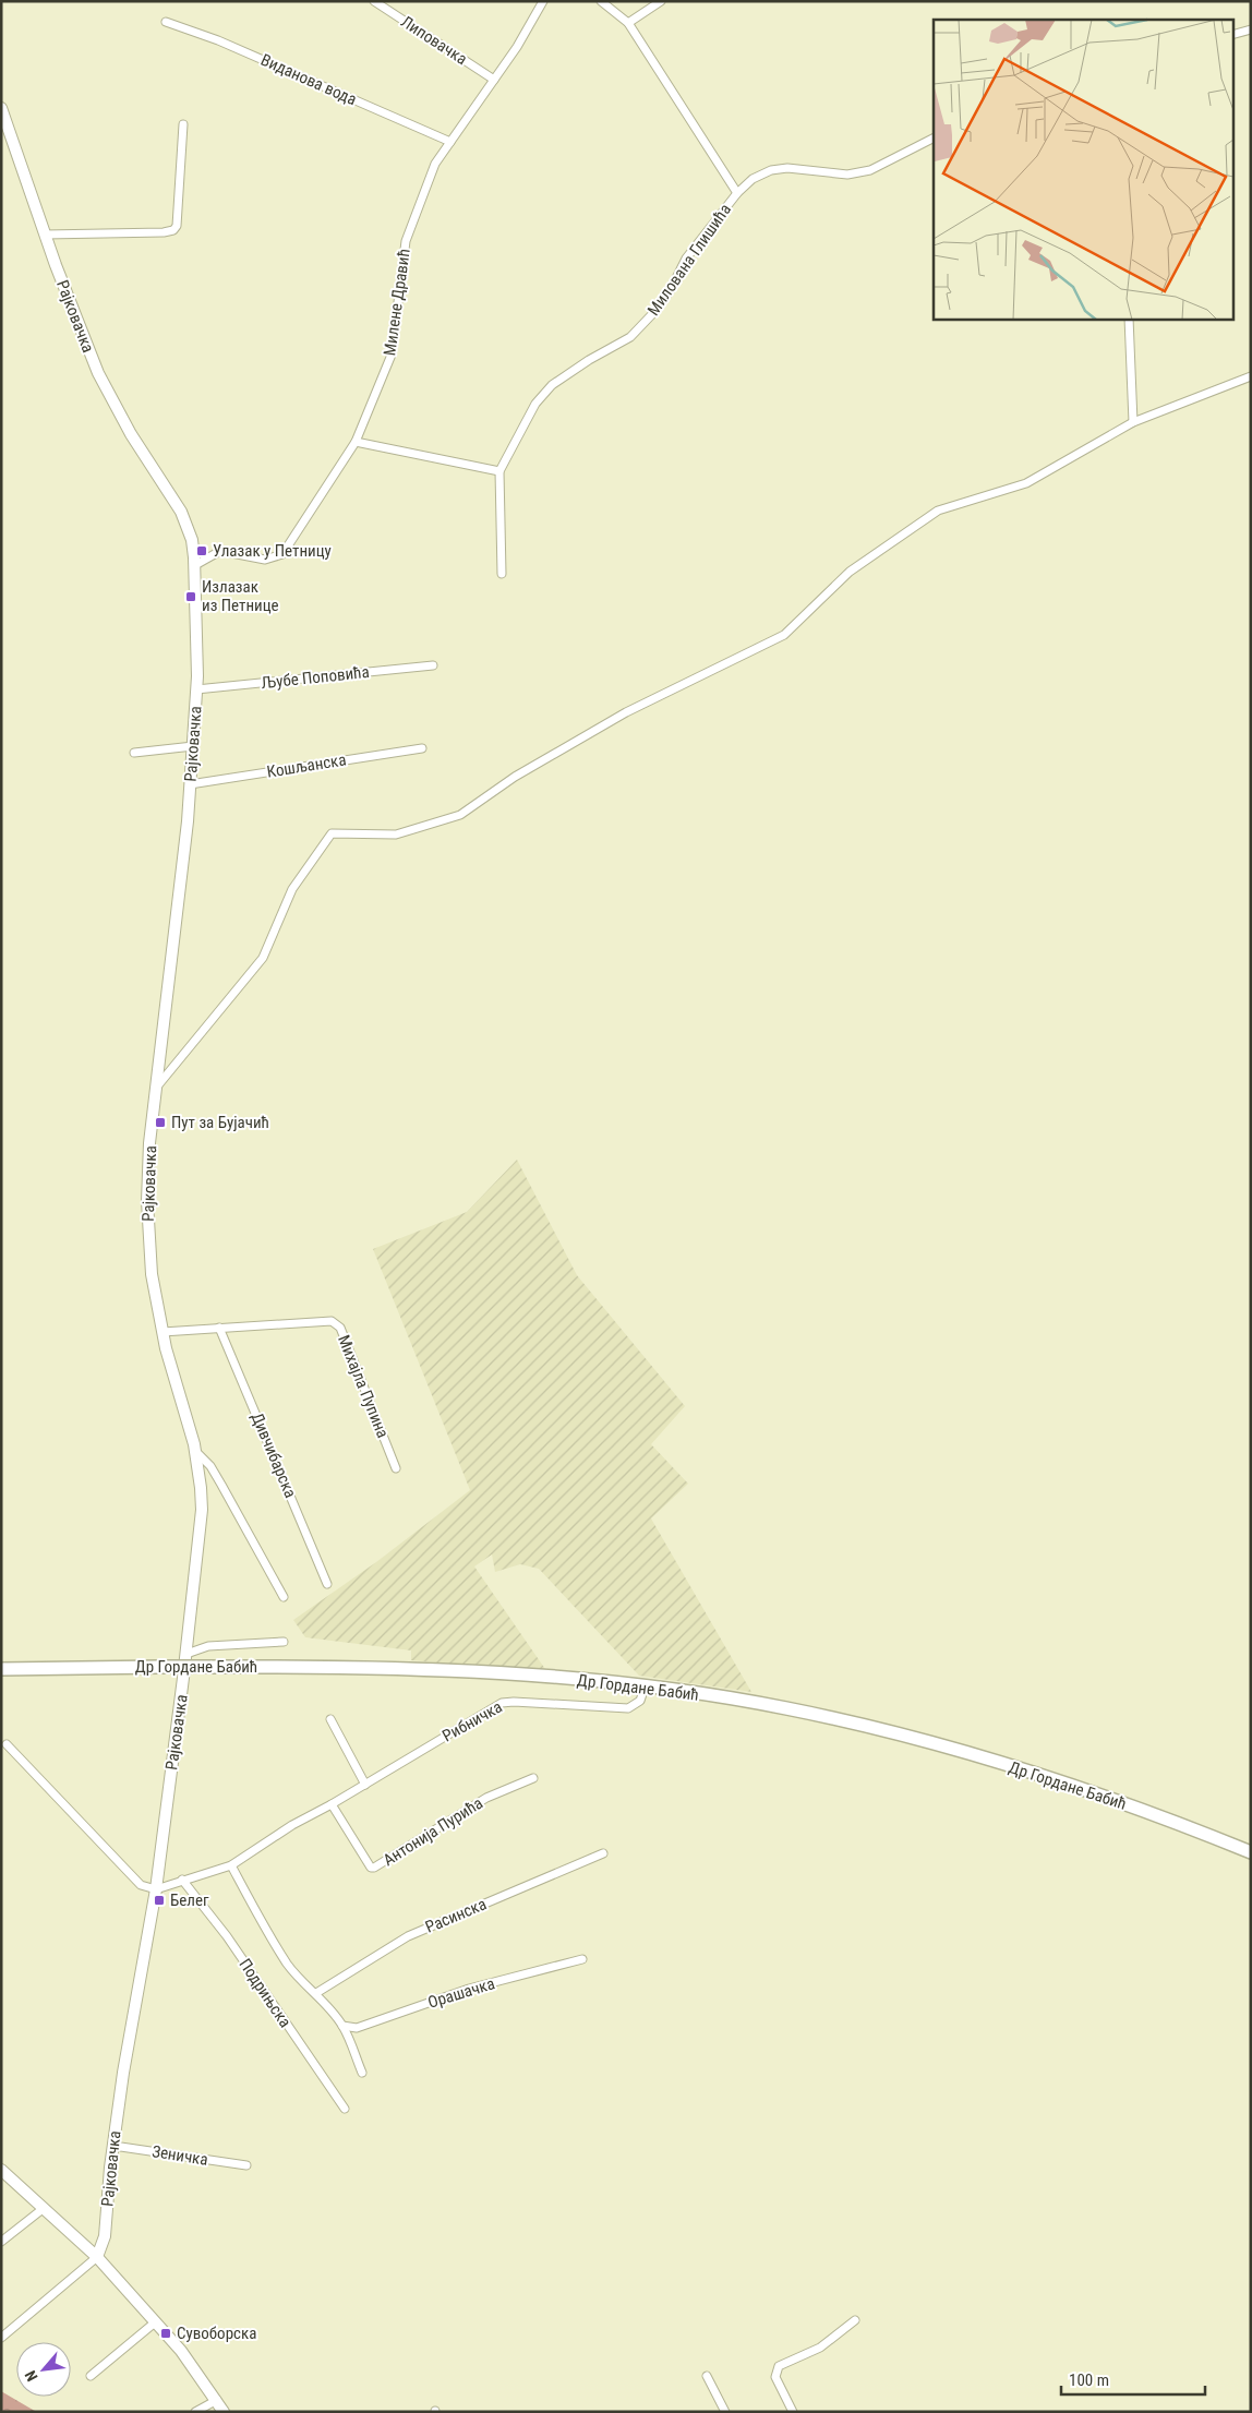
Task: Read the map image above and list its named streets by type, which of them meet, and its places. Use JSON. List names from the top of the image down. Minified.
{"streets":{"main road":["Рајковачка","Др Гордане Бабић"],"street":["Липовачка","Виданова вода","Милована Глишића","Милене Дравић","Љубе Поповића","Кошљанска","Михајла Пупина","Дивчибарска","Рибничка","Антонија Пурића","Расинска","Подрињска","Орашачка","Зеничка"]},"crossings":[["Липовачка","Милене Дравић"],["Виданова вода","Милене Дравић"],["Милене Дравић","Рајковачка"],["Рајковачка","Љубе Поповића"],["Рајковачка","Кошљанска"],["Рајковачка","Михајла Пупина"],["Рајковачка","Рибничка"],["Рајковачка","Зеничка"],["Михајла Пупина","Дивчибарска"],["Др Гордане Бабић","Рибничка"],["Рибничка","Антонија Пурића"],["Рибничка","Подрињска"]],"places":{"transit":["Улазак у Петницу","Излазак из Петнице","Пут за Бујачић","Белег","Сувоборска"]},"scale_bar":"100 m","north":"bottom left"}
